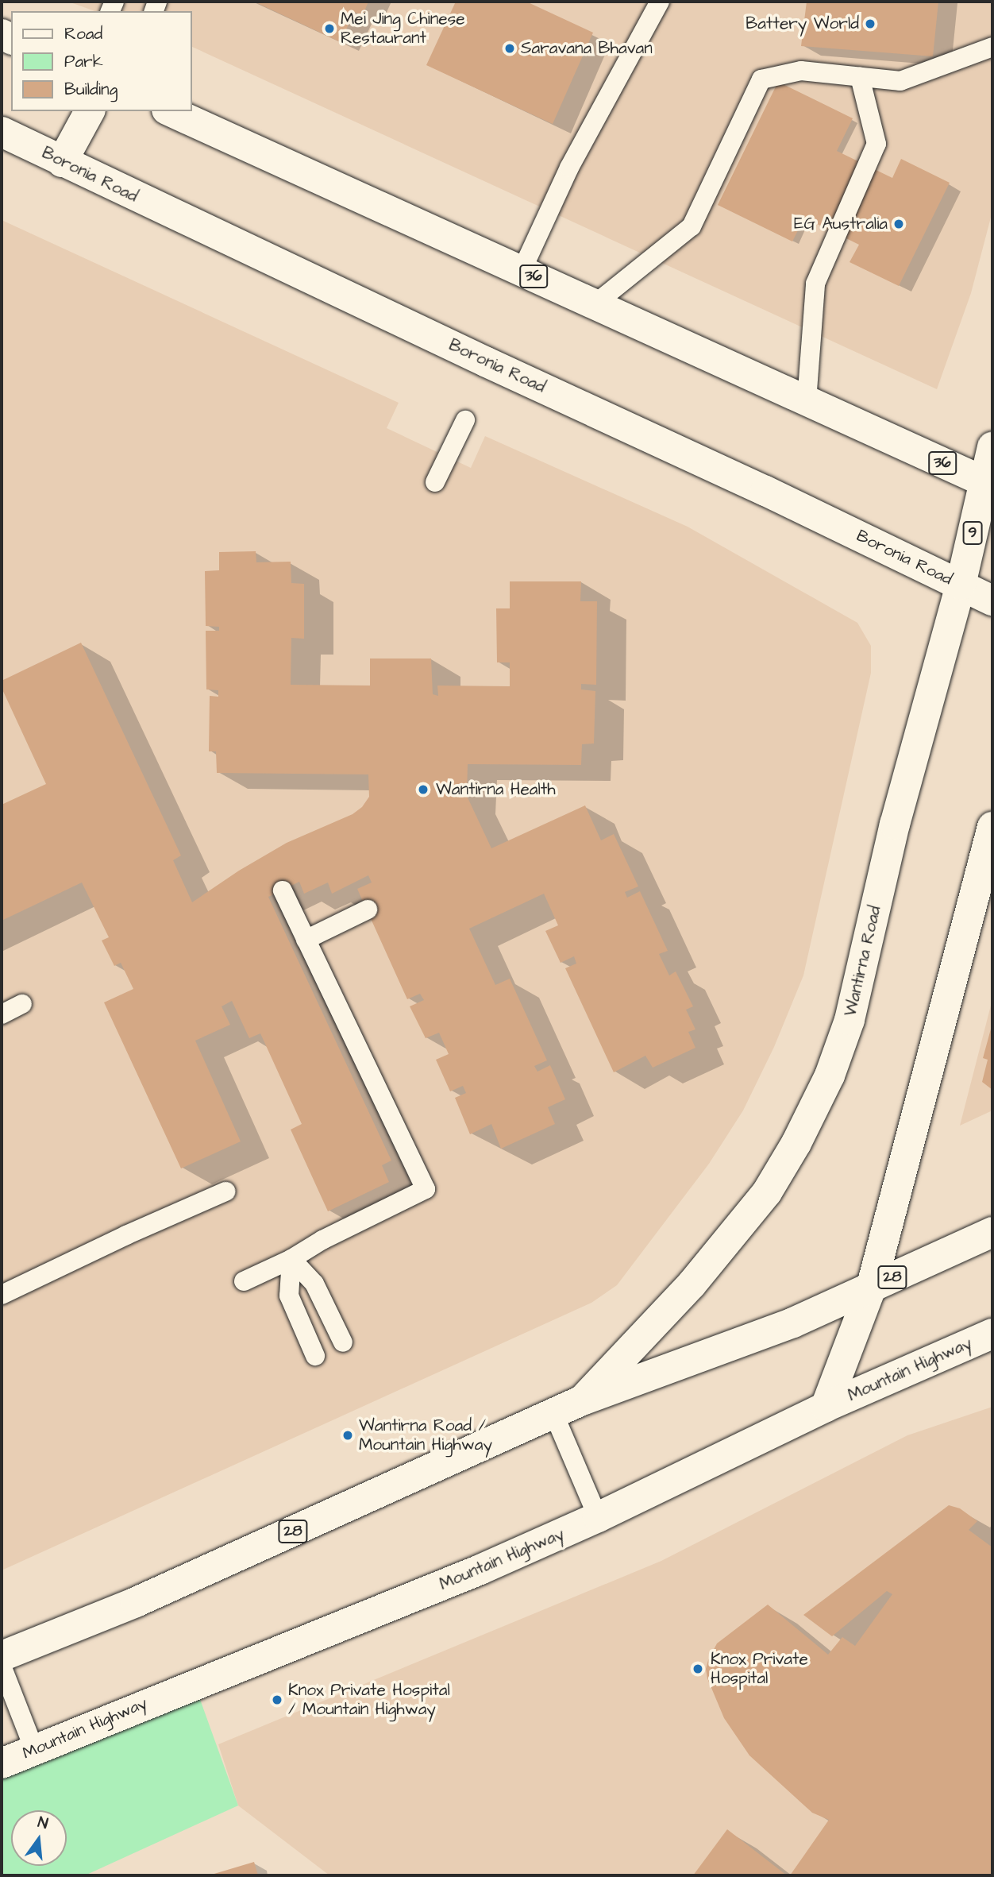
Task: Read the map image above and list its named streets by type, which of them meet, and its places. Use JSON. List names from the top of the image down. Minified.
{"streets":{"main road":["Boronia Road","36","9","Wantirna Road","28","Mountain Highway"]},"crossings":[["Boronia Road","Wantirna Road"],["36","Wantirna Road"],["Wantirna Road","28"]],"places":["Battery World","Mei Jing Chinese Restaurant","Saravana Bhavan","EG Australia","Wantirna Health","Wantirna Road / Mountain Highway","Knox Private Hospital","Knox Private Hospital / Mountain Highway"],"legend":["Road","Park","Building"],"north":"top"}
